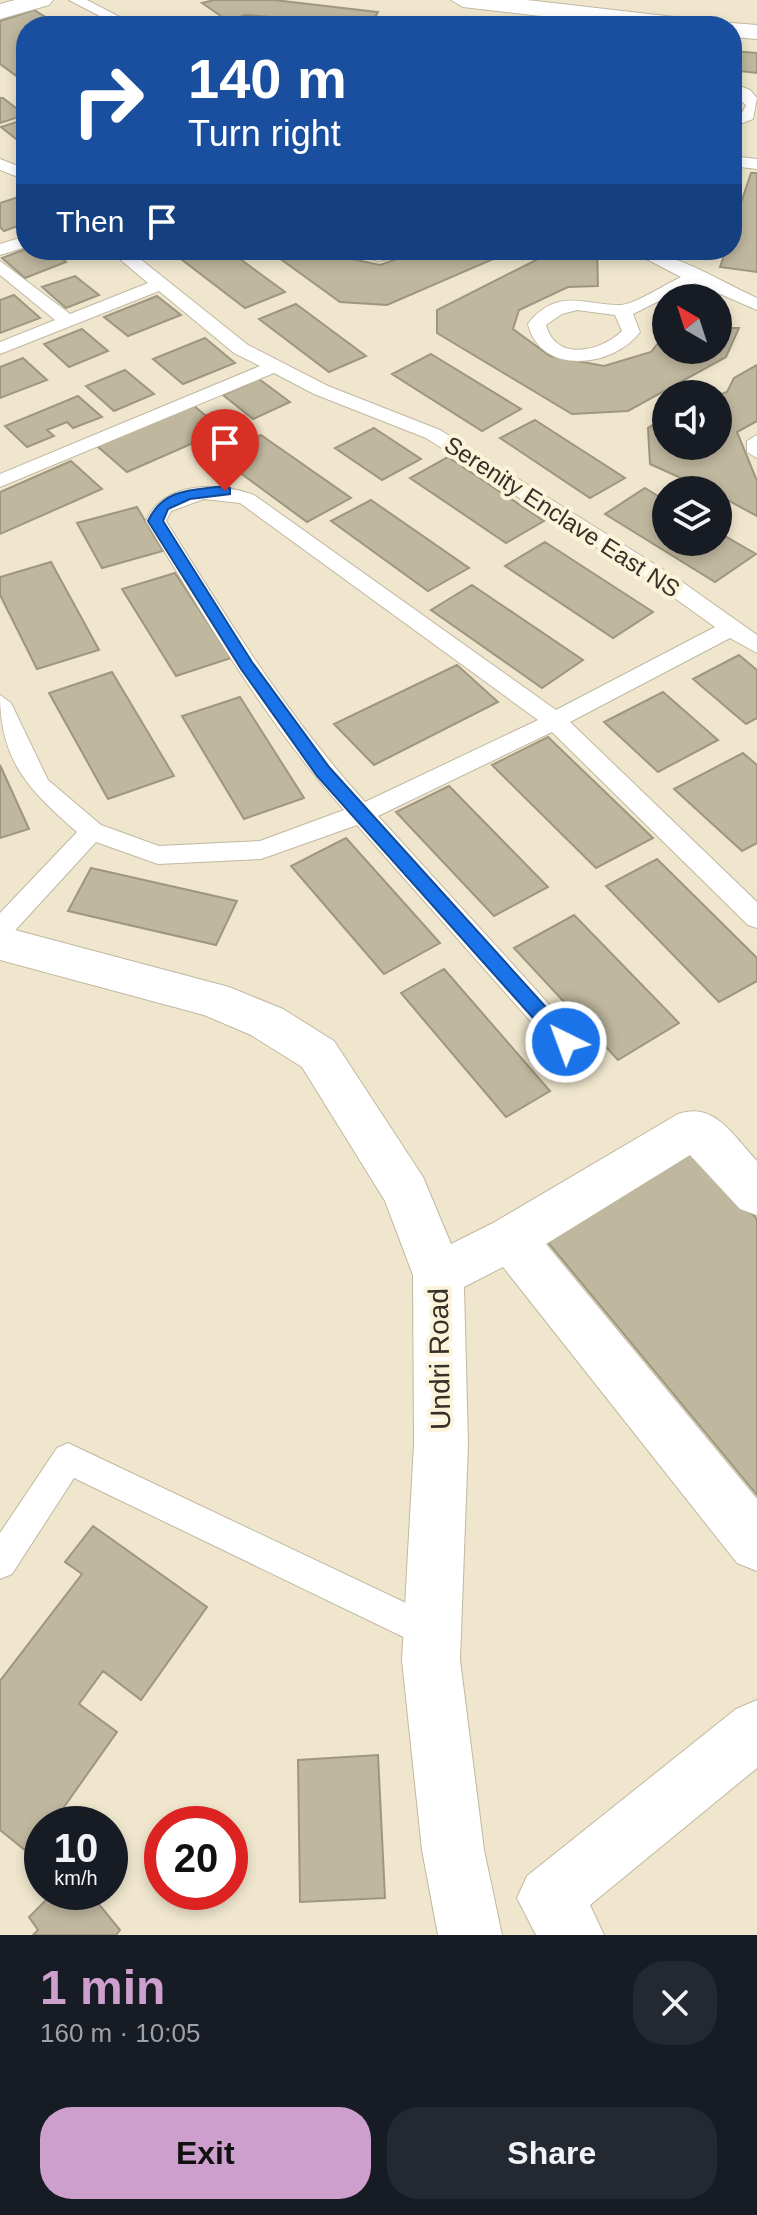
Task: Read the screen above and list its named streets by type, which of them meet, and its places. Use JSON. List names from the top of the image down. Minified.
{"streets":{"street":["Undri Road"],"lane":["Serenity Enclave East NS"]},"north":"top left","page":{"turn":["140 m","Turn right"],"then":"Then","speed":"10 km/h","limit":"20","heading":["1 min","160 m · 10:05"],"buttons":["Exit","Share"]}}
